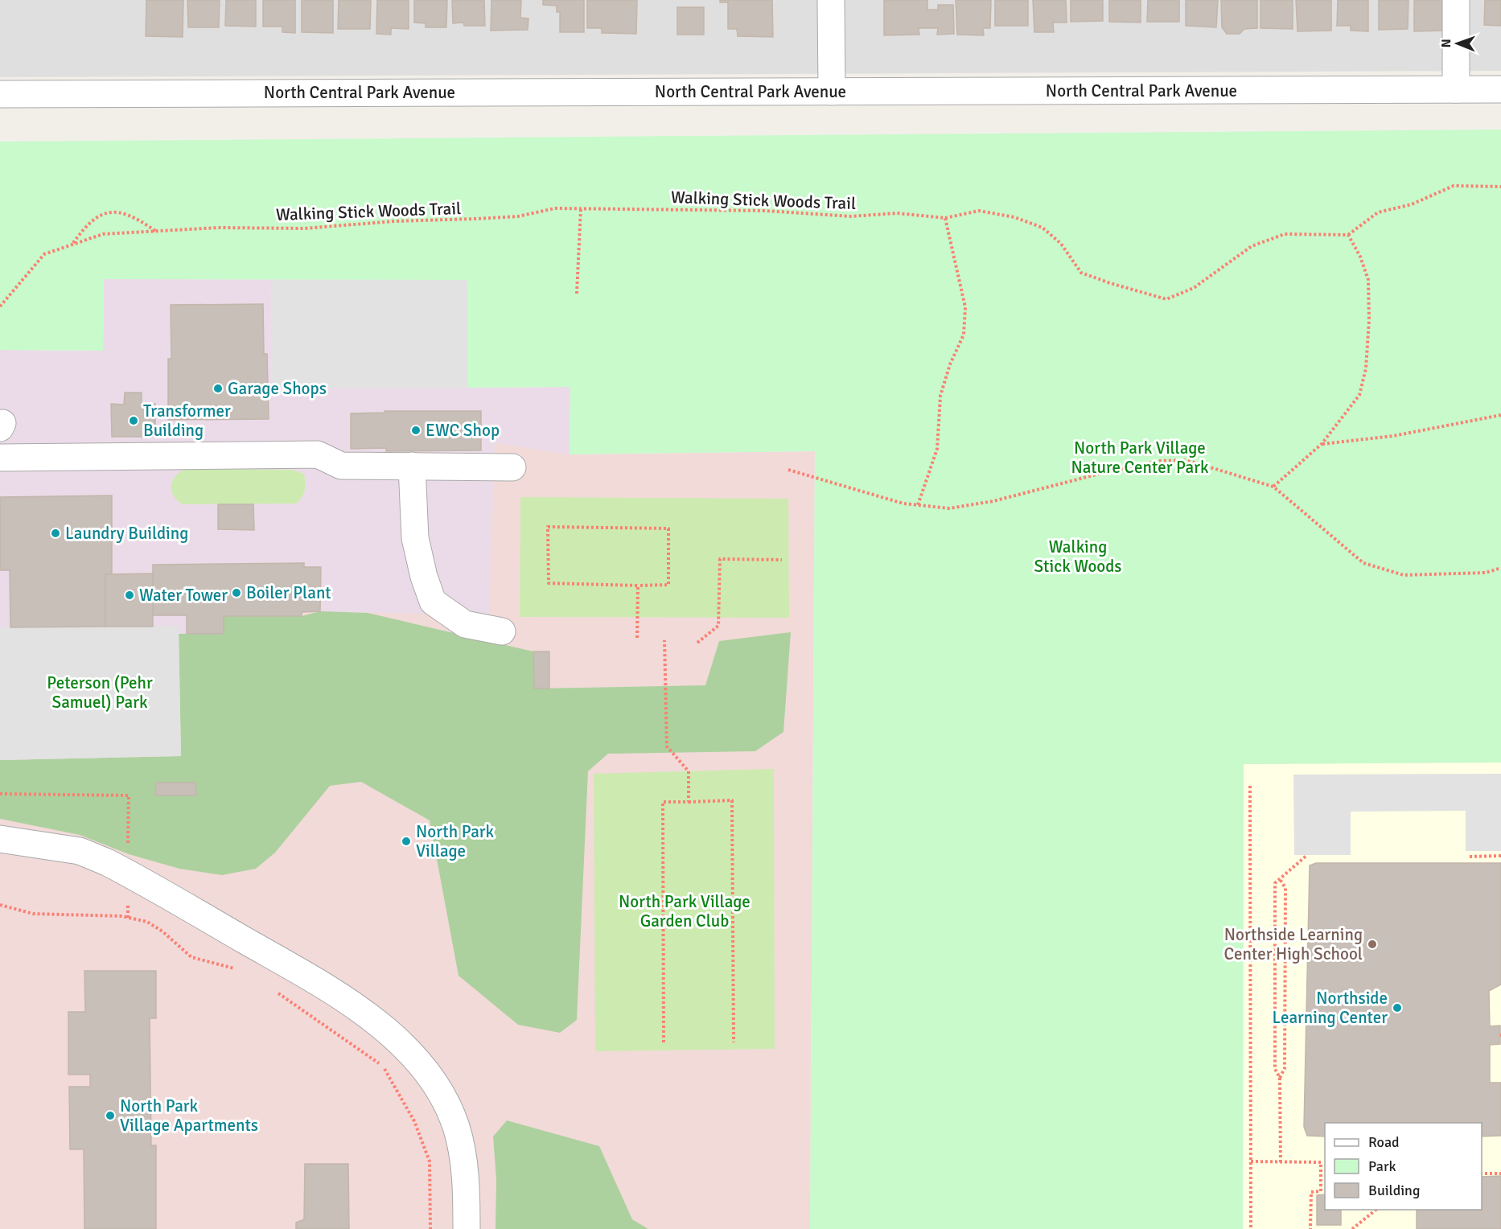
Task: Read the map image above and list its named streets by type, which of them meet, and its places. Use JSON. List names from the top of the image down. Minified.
{"streets":{"street":["North Central Park Avenue"],"path":["Walking Stick Woods Trail"]},"parks":["North Park Village Nature Center Park","Walking Stick Woods","Peterson (Pehr Samuel) Park","North Park Village Garden Club"],"places":["Garage Shops","Transformer Building","EWC Shop","Laundry Building","Boiler Plant","Water Tower","North Park Village","Northside Learning Center High School","Northside Learning Center","North Park Village Apartments"],"legend":["Road","Park","Building"],"north":"left"}
